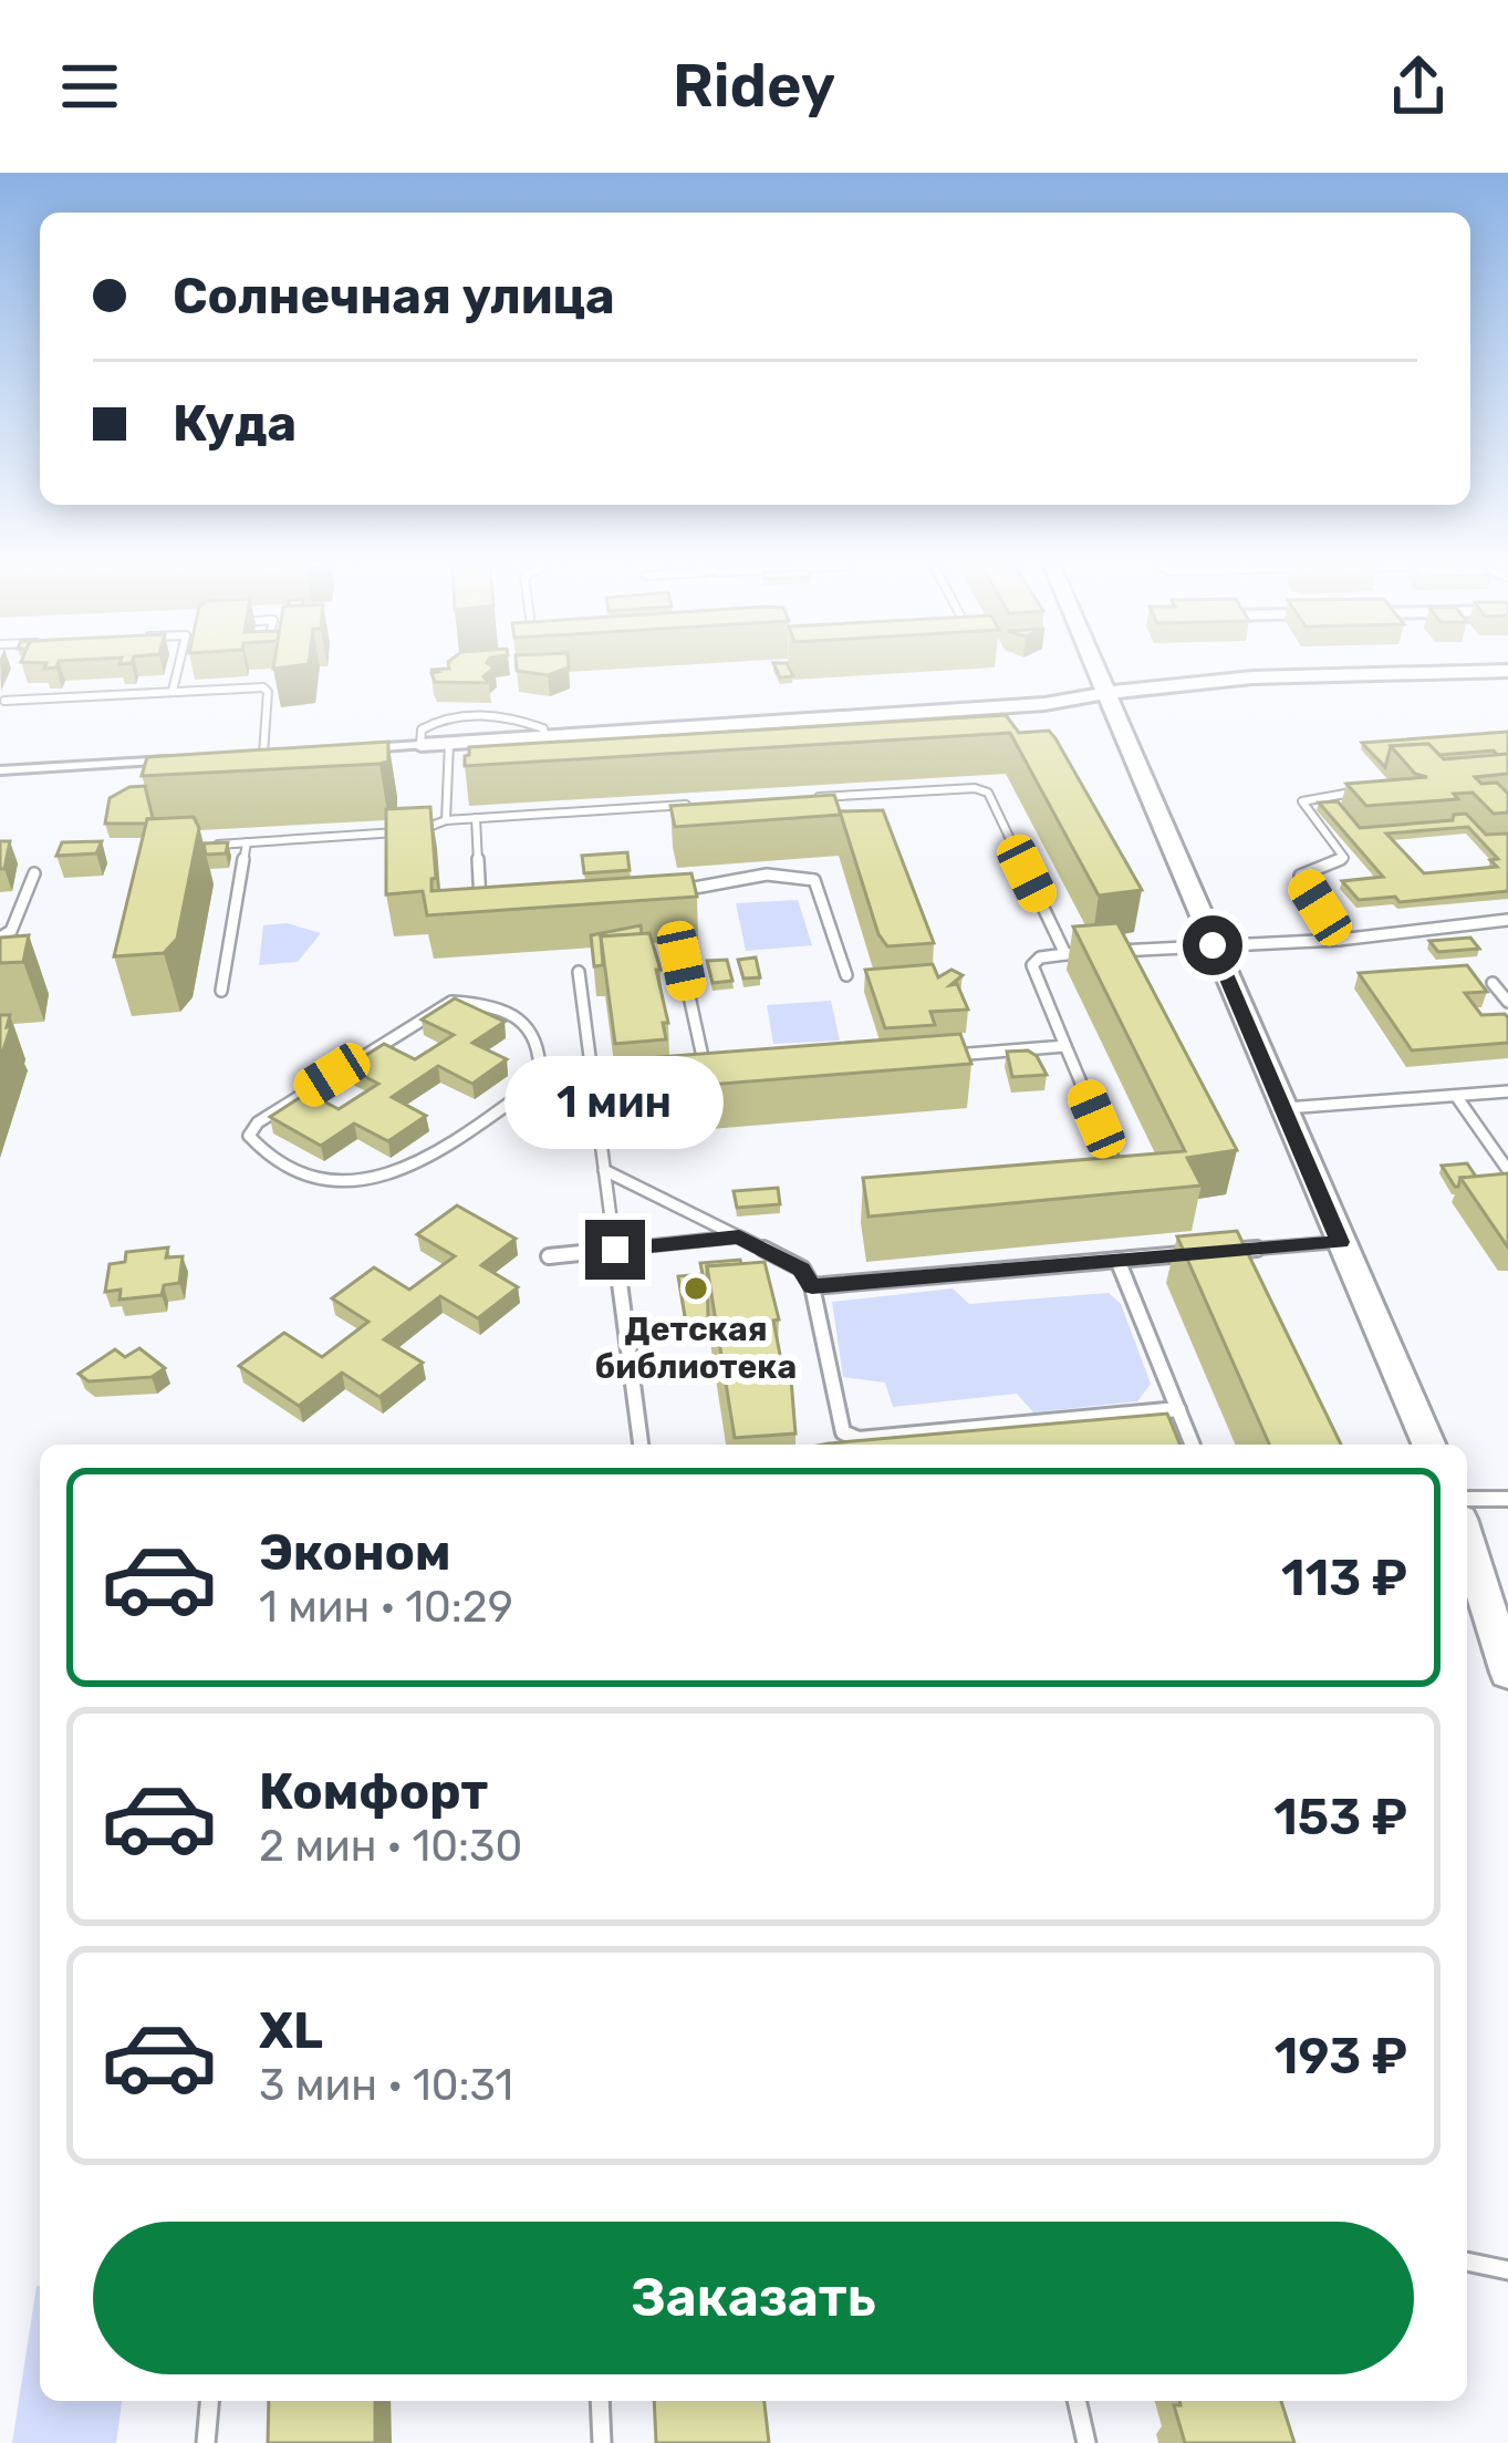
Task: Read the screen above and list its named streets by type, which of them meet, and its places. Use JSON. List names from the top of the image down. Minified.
{"places":["Детская библиотека"],"page":{"header":"Ridey","banner":["Солнечная улица","Куда"],"bubble":"1 мин","list":[{"name":"Эконом","note":"1 мин · 10:29","value":"113 ₽"},{"name":"Комфорт","note":"2 мин · 10:30","value":"153 ₽"},{"name":"XL","note":"3 мин · 10:31","value":"193 ₽"}],"buttons":"Заказать"}}
